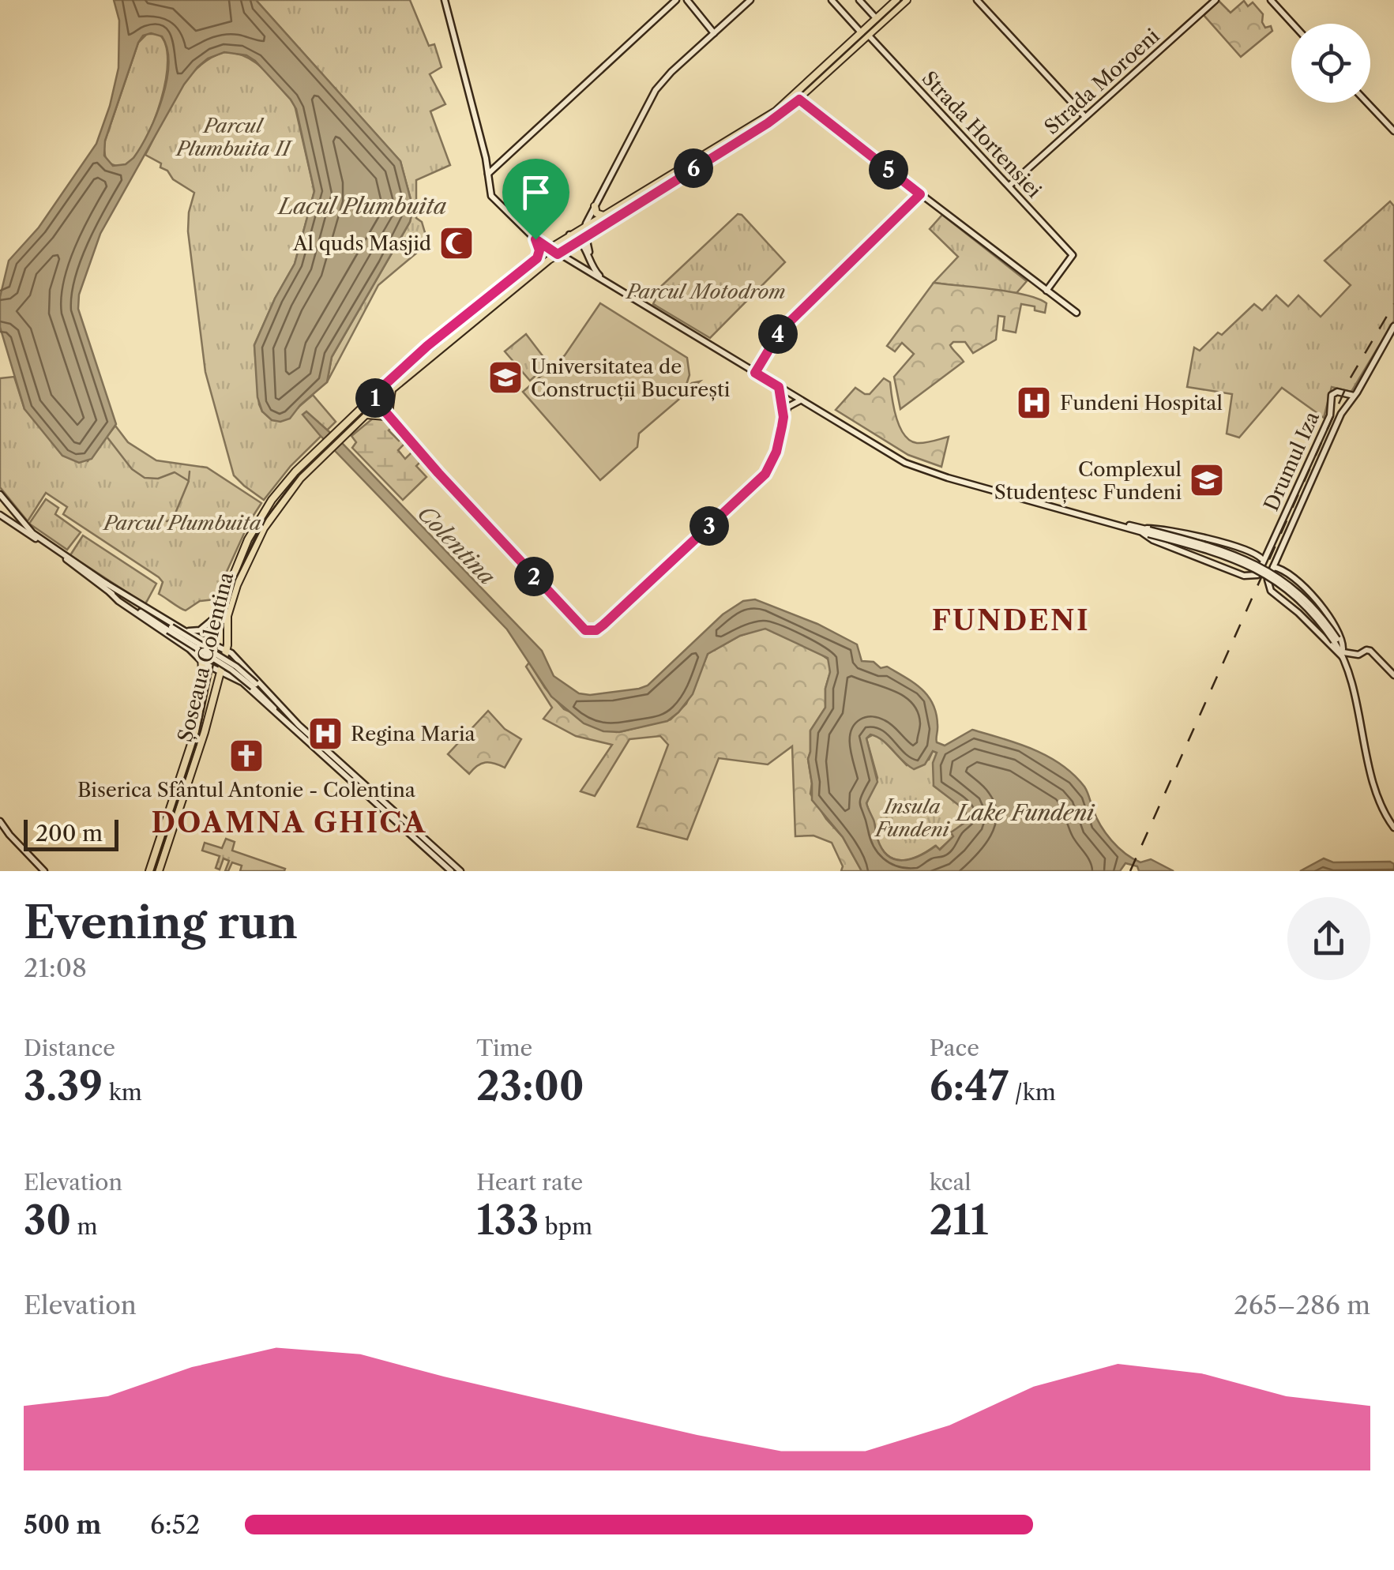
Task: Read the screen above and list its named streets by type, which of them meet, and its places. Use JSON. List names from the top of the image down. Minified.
{"streets":{"main road":["Strada Moroeni","Strada Hortensiei","Drumul Iza","Șoseaua Colentina"]},"crossings":[["Strada Moroeni","Strada Hortensiei"],["Strada Hortensiei","Șoseaua Colentina"]],"districts":["FUNDENI","DOAMNA GHICA"],"water":["Lacul Plumbuita","Colentina","Lake Fundeni"],"parks":["Parcul Plumbuita II","Parcul Motodrom","Parcul Plumbuita","Insula Fundeni"],"places":{"mosque":["Al quds Masjid"],"school or university":["Universitatea de Construcții București","Complexul Studențesc Fundeni"],"hospital":["Fundeni Hospital","Regina Maria"],"church":["Biserica Sfântul Antonie - Colentina"]},"scale_bar":"200 m","page":{"pins":["6","5","4","1","3","2"],"scale":"200 m","heading":["Evening run","21:08"],"stats":[["Distance","3.39 km"],["Time","23:00"],["Pace","6:47 /km"],["Elevation","30 m"],["Heart rate","133 bpm"],["kcal","211"]],"chart":["Elevation","265–286 m"],"list":[{"name":"500 m","note":"6:52"}]}}
